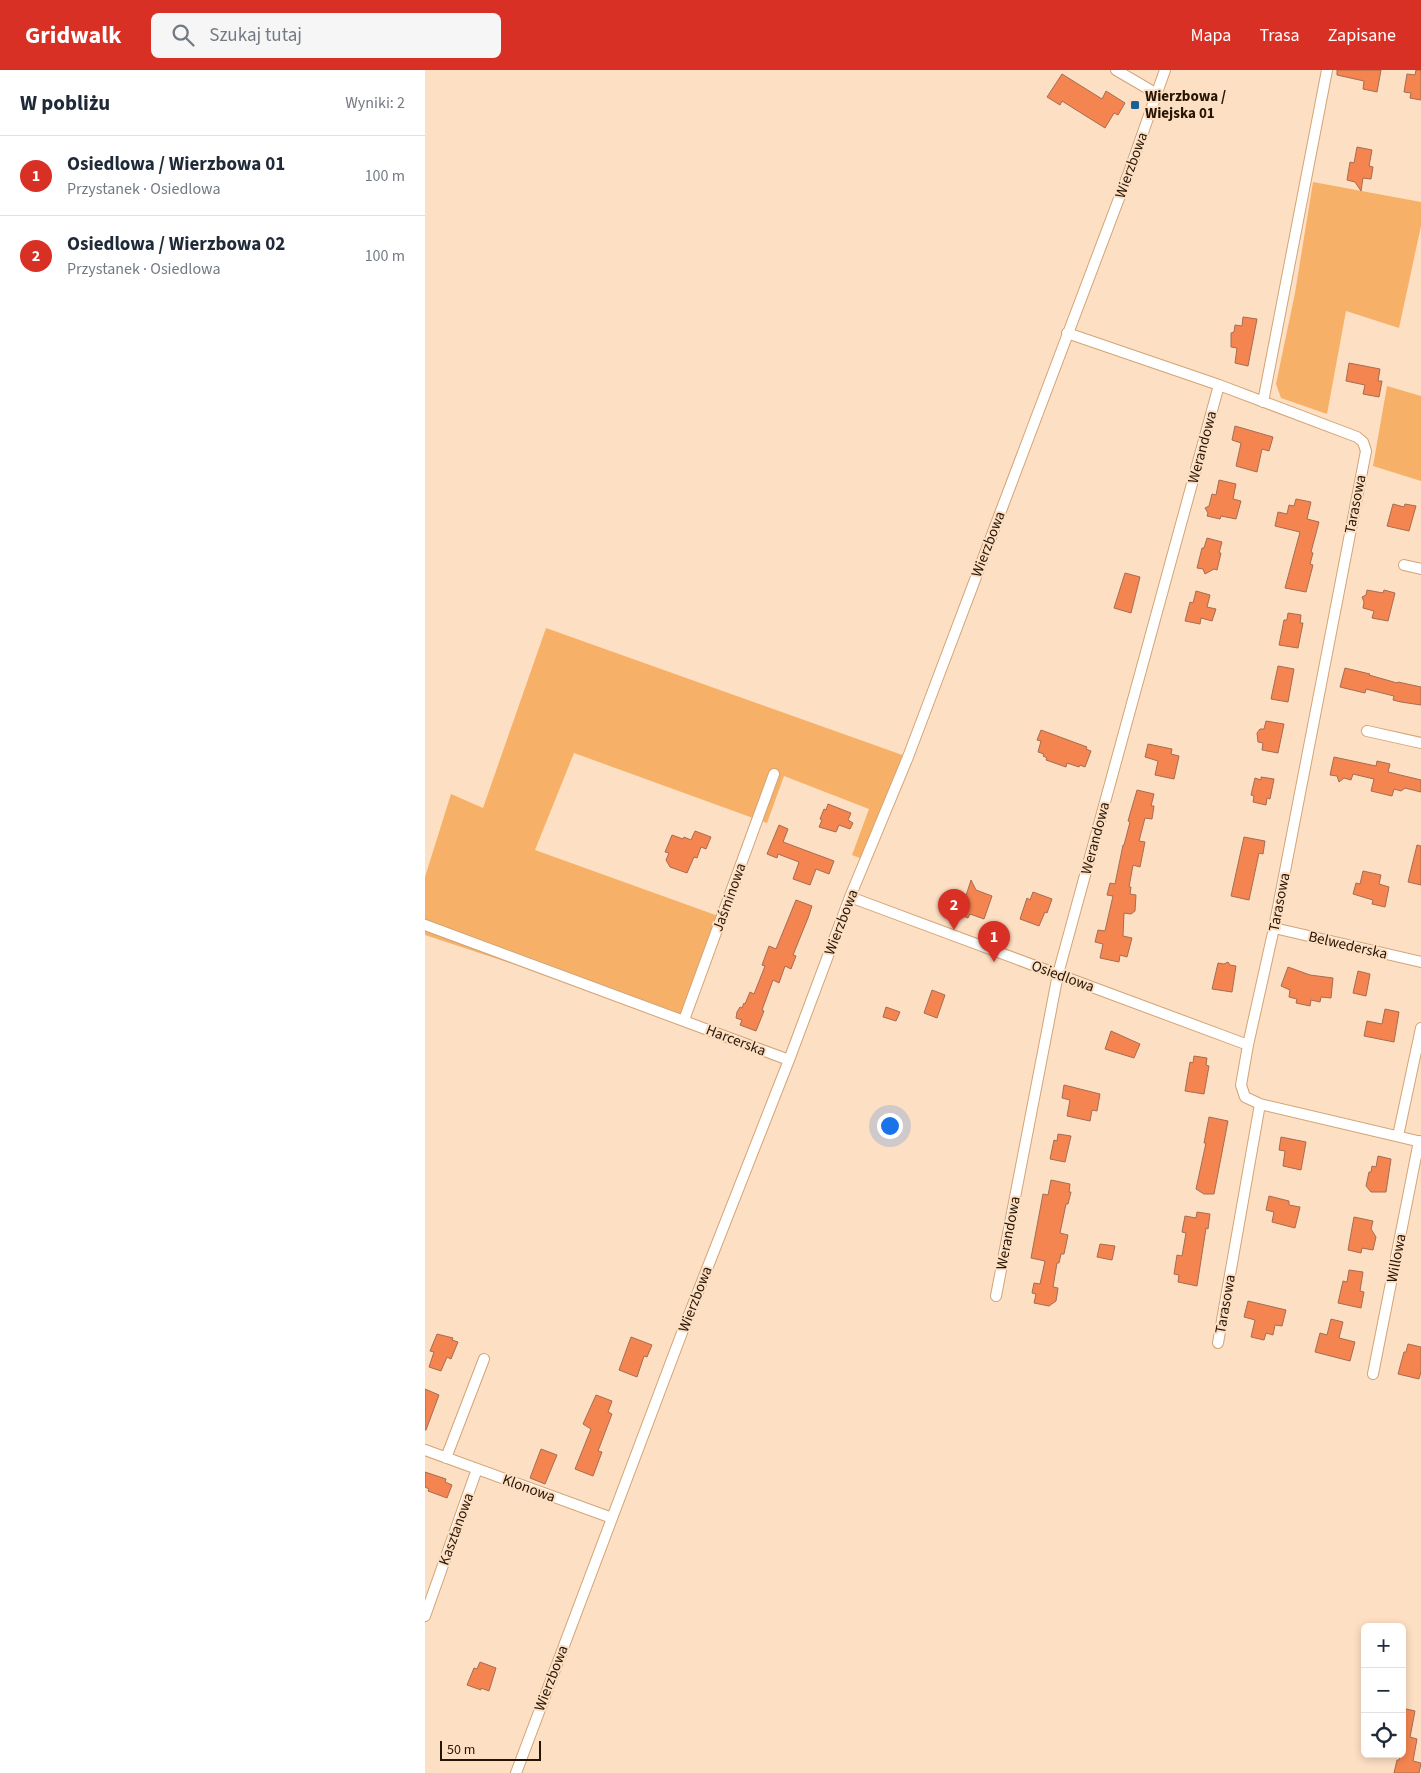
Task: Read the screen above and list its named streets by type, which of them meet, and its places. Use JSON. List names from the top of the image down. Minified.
{"streets":{"street":["Wierzbowa","Werandowa","Tarasowa","Jaśminowa","Belwederska","Osiedlowa","Harcerska","Willowa","Klonowa","Kasztanowa"]},"crossings":[["Wierzbowa","Osiedlowa"],["Wierzbowa","Harcerska"],["Wierzbowa","Klonowa"],["Werandowa","Osiedlowa"],["Tarasowa","Belwederska"],["Tarasowa","Osiedlowa"],["Jaśminowa","Harcerska"],["Klonowa","Kasztanowa"]],"places":{"transit":["Wierzbowa / Wiejska 01"]},"scale_bar":"50 m","page":{"header":"Gridwalk","search":"Szukaj tutaj","nav":["Mapa","Trasa","Zapisane"],"heading":["W pobliżu","Wyniki: 2"],"list":[{"mark":"1","name":"Osiedlowa / Wierzbowa 01","note":"Przystanek · Osiedlowa","value":"100 m"},{"mark":"2","name":"Osiedlowa / Wierzbowa 02","note":"Przystanek · Osiedlowa","value":"100 m"}],"pins":["2","1"],"map_buttons":["+","−"],"scale":"50 m"}}
